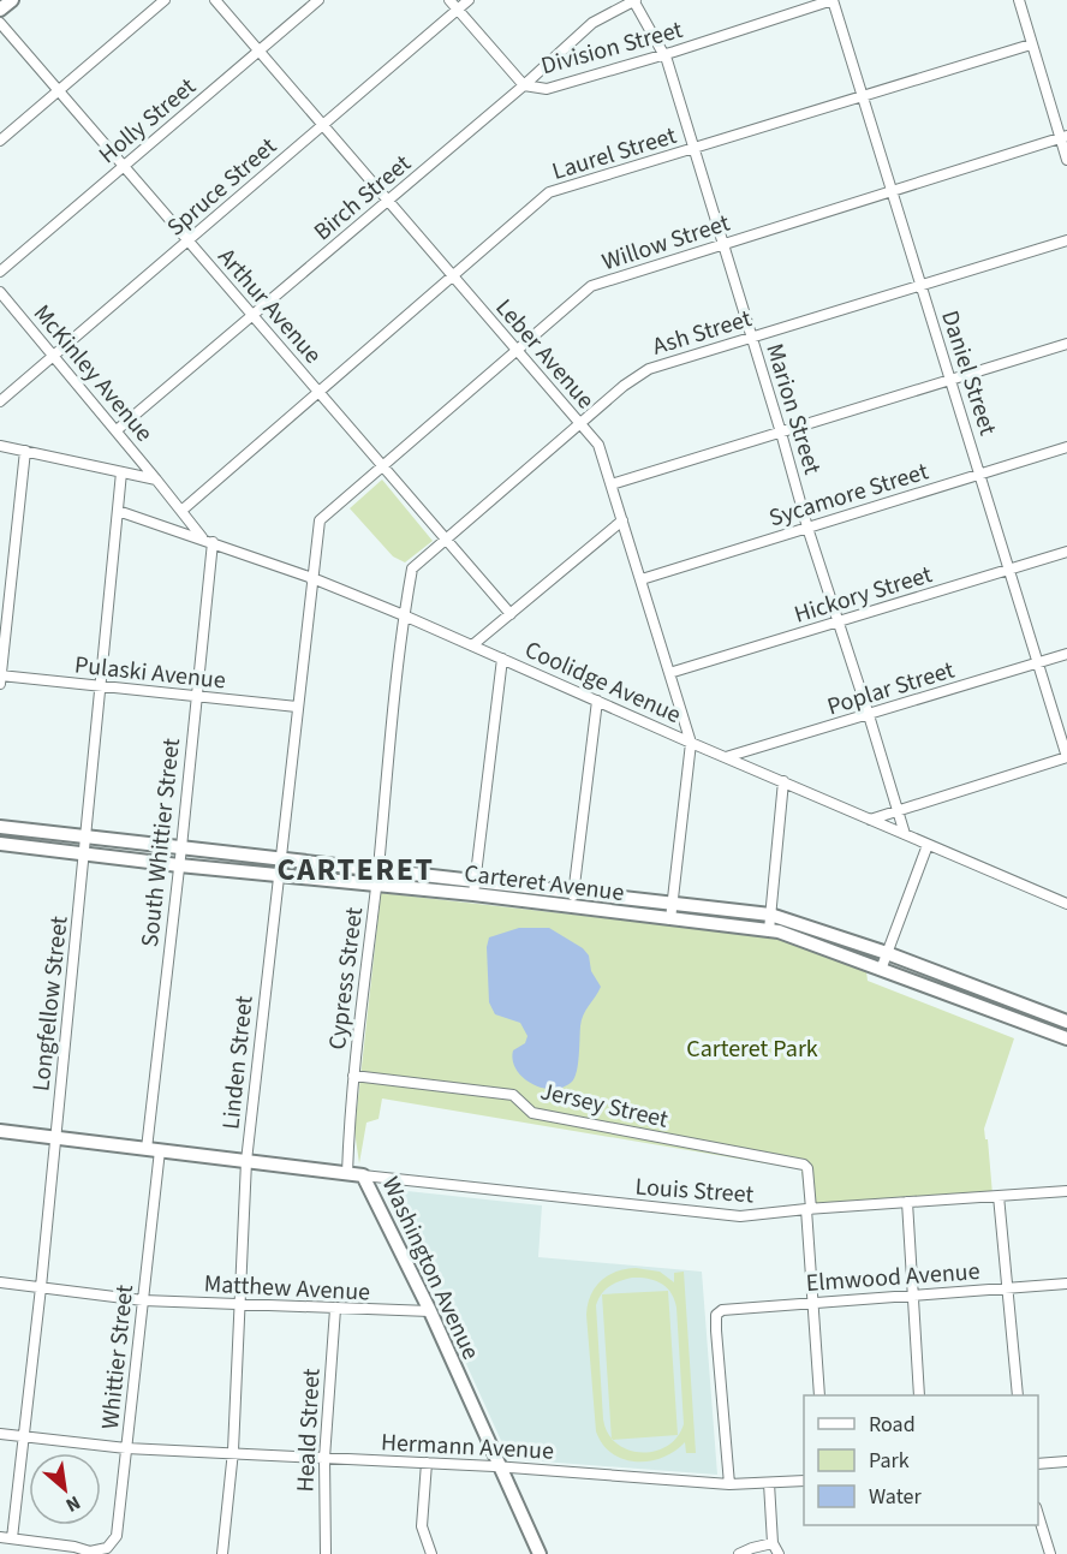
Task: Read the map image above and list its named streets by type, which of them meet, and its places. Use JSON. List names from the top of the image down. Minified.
{"streets":{"street":["Division Street","Holly Street","Laurel Street","Spruce Street","Birch Street","Willow Street","Arthur Avenue","Ash Street","Leber Avenue","McKinley Avenue","Daniel Street","Marion Street","Sycamore Street","Hickory Street","Pulaski Avenue","Coolidge Avenue","Poplar Street","South Whittier Street","Carteret Avenue","Cypress Street","Longfellow Street","Linden Street","Jersey Street","Louis Street","Washington Avenue","Elmwood Avenue","Matthew Avenue","Whittier Street","Heald Street","Hermann Avenue"]},"crossings":[["Division Street","Birch Street"],["Division Street","Daniel Street"],["Division Street","Marion Street"],["Holly Street","Arthur Avenue"],["Holly Street","Leber Avenue"],["Laurel Street","Arthur Avenue"],["Laurel Street","Leber Avenue"],["Laurel Street","McKinley Avenue"],["Laurel Street","Daniel Street"],["Laurel Street","Marion Street"],["Spruce Street","Arthur Avenue"],["Spruce Street","Leber Avenue"],["Spruce Street","McKinley Avenue"],["Birch Street","Arthur Avenue"],["Birch Street","Leber Avenue"],["Birch Street","McKinley Avenue"],["Birch Street","Marion Street"],["Willow Street","Arthur Avenue"],["Willow Street","Leber Avenue"],["Willow Street","Daniel Street"],["Willow Street","Marion Street"],["Willow Street","Coolidge Avenue"],["Willow Street","Linden Street"],["Arthur Avenue","Ash Street"],["Ash Street","Leber Avenue"],["Ash Street","Daniel Street"],["Ash Street","Marion Street"],["Ash Street","Coolidge Avenue"],["Ash Street","Cypress Street"],["Leber Avenue","Sycamore Street"],["Leber Avenue","Hickory Street"],["Leber Avenue","Coolidge Avenue"],["McKinley Avenue","Coolidge Avenue"],["McKinley Avenue","South Whittier Street"],["McKinley Avenue","Longfellow Street"],["Daniel Street","Sycamore Street"],["Daniel Street","Hickory Street"],["Daniel Street","Poplar Street"],["Marion Street","Sycamore Street"],["Marion Street","Hickory Street"],["Marion Street","Coolidge Avenue"],["Marion Street","Poplar Street"],["Pulaski Avenue","South Whittier Street"],["Pulaski Avenue","Longfellow Street"],["Pulaski Avenue","Linden Street"],["Coolidge Avenue","Poplar Street"],["Coolidge Avenue","South Whittier Street"],["Coolidge Avenue","Cypress Street"],["Coolidge Avenue","Longfellow Street"],["Coolidge Avenue","Linden Street"],["South Whittier Street","Carteret Avenue"],["South Whittier Street","Washington Avenue"],["South Whittier Street","Whittier Street"],["Carteret Avenue","Cypress Street"],["Carteret Avenue","Longfellow Street"],["Carteret Avenue","Linden Street"],["Cypress Street","Jersey Street"],["Cypress Street","Washington Avenue"],["Longfellow Street","Washington Avenue"],["Longfellow Street","Matthew Avenue"],["Longfellow Street","Hermann Avenue"],["Linden Street","Washington Avenue"],["Linden Street","Matthew Avenue"],["Linden Street","Hermann Avenue"],["Jersey Street","Louis Street"],["Jersey Street","Elmwood Avenue"],["Louis Street","Washington Avenue"],["Washington Avenue","Matthew Avenue"],["Washington Avenue","Whittier Street"],["Washington Avenue","Hermann Avenue"],["Elmwood Avenue","Hermann Avenue"],["Matthew Avenue","Whittier Street"],["Matthew Avenue","Heald Street"],["Whittier Street","Hermann Avenue"],["Heald Street","Hermann Avenue"]],"districts":["CARTERET"],"parks":["Carteret Park"],"legend":["Road","Park","Water"],"north":"bottom right"}
